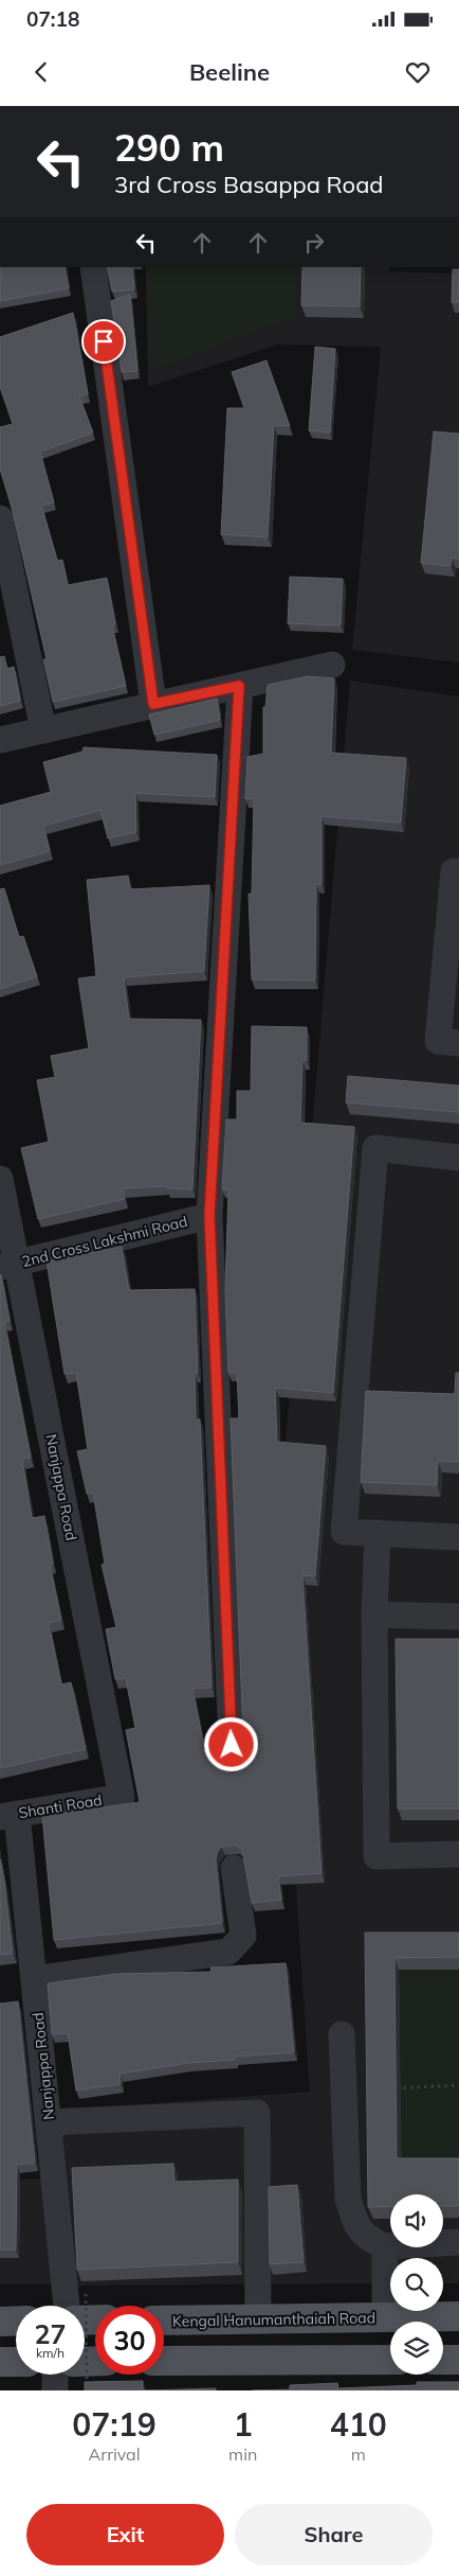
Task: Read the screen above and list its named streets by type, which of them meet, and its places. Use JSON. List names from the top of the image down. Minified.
{"streets":{"main road":["Kengal Hanumanthaiah Road"],"street":["2nd Cross Lakshmi Road","Nanjappa Road","Shanti Road"]},"crossings":[["2nd Cross Lakshmi Road","Nanjappa Road"],["Nanjappa Road","Shanti Road"]],"page":{"status":"07:18","header":"Beeline","turn":["290 m","3rd Cross Basappa Road"],"speed":"27 km/h","limit":"30","eta":["07:19","Arrival","1","min","410","m"],"buttons":["Exit","Share"]}}
